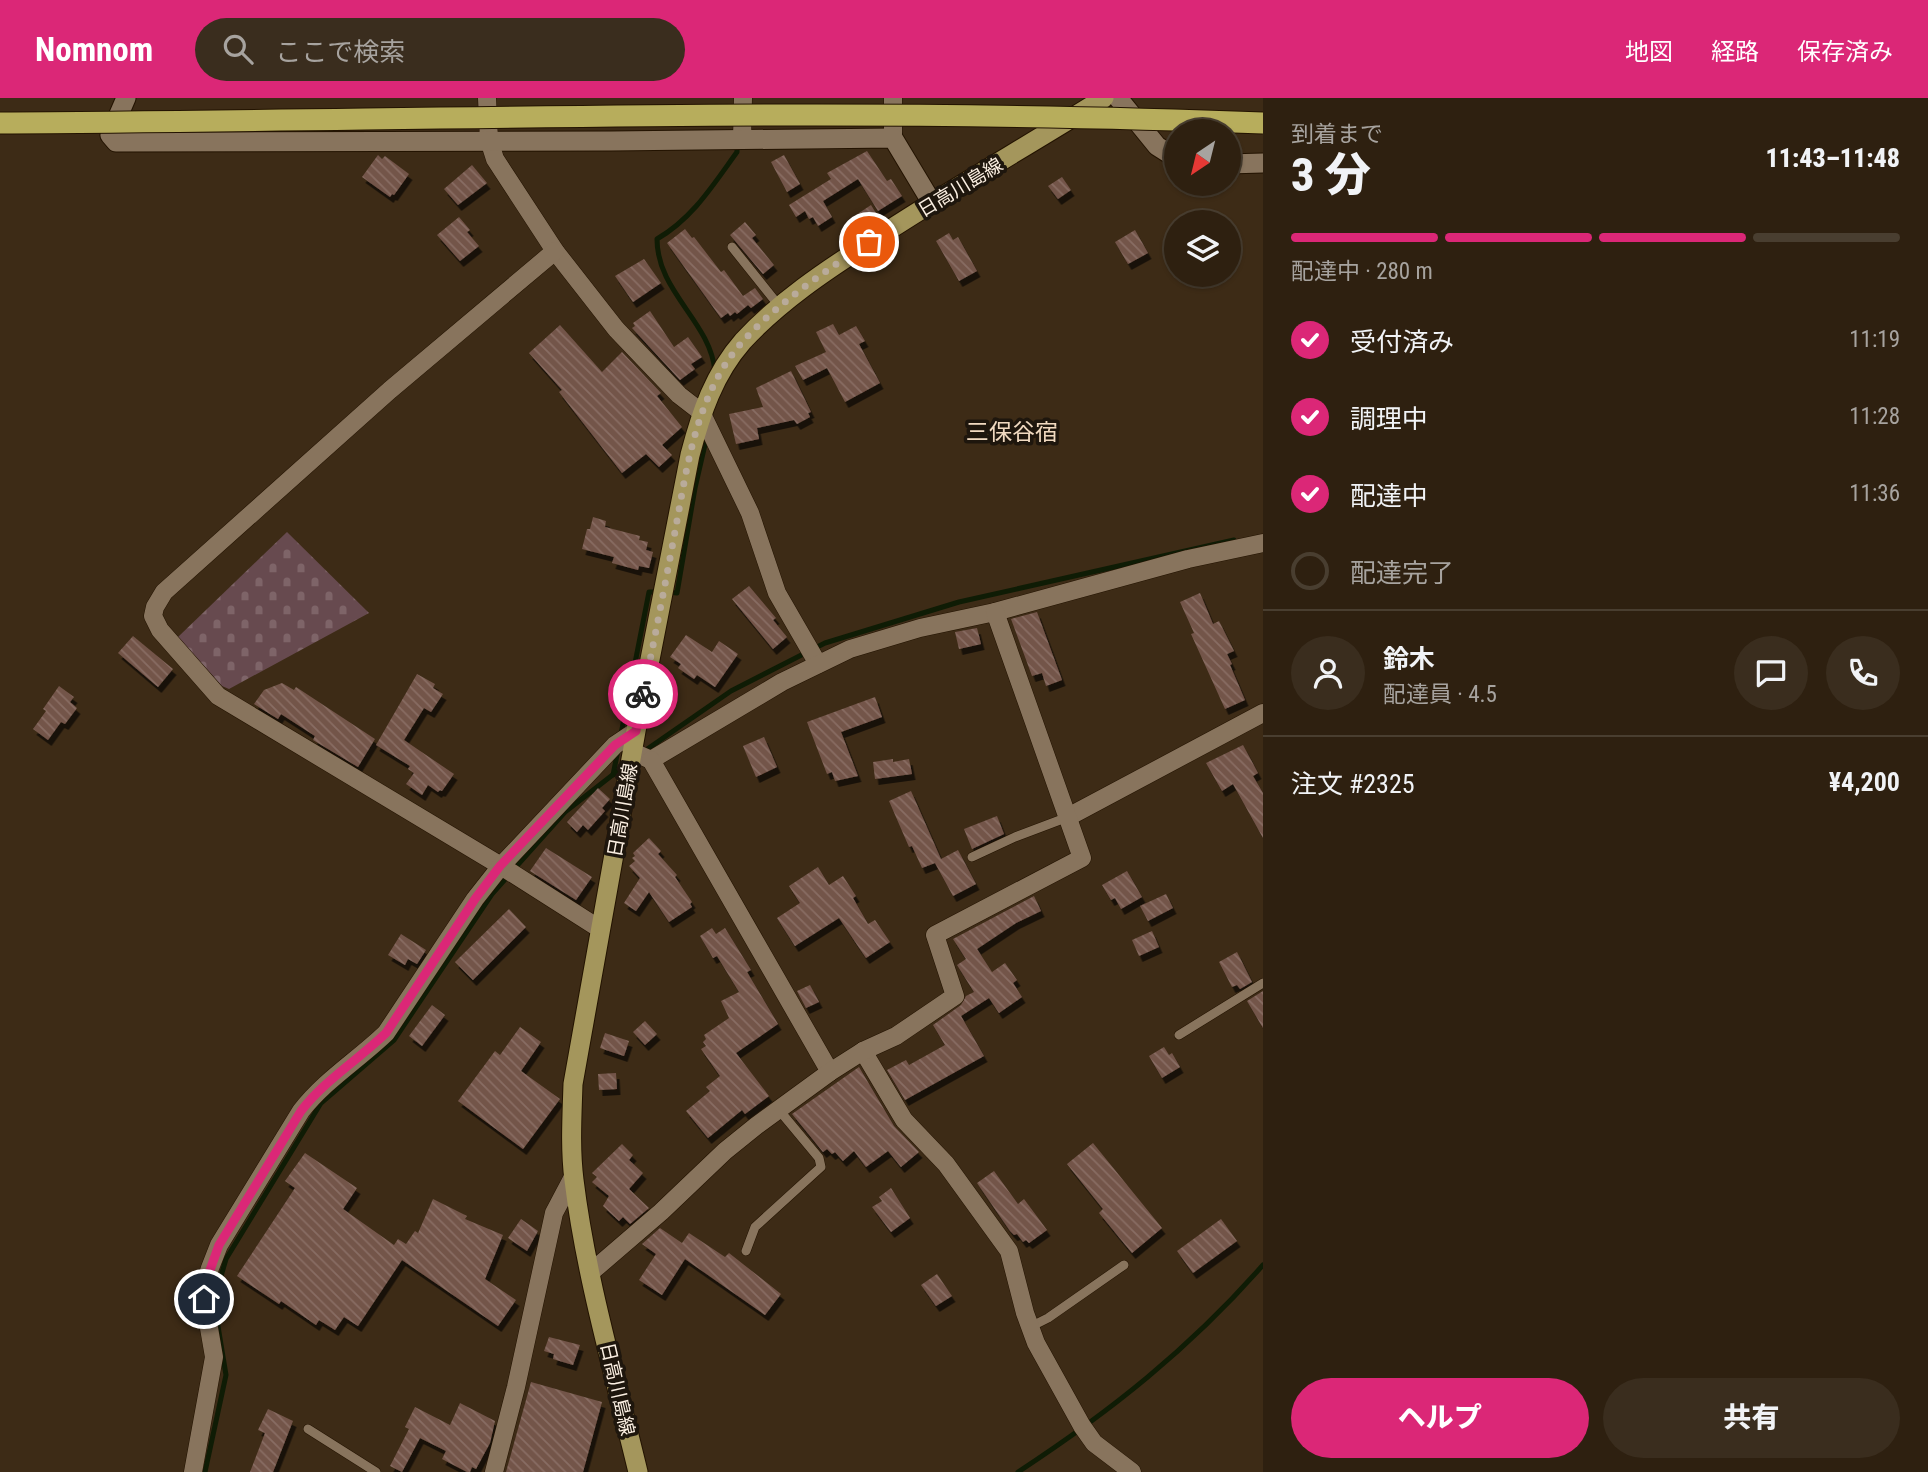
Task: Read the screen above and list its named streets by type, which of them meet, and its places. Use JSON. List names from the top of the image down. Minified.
{"streets":{"main road":["日高川島線"]},"districts":["三保谷宿"],"north":"bottom left","page":{"header":"Nomnom","search":"ここで検索","nav":["地図","経路","保存済み"],"heading":["3 分","到着まで","11:43–11:48"],"panel":["鈴木","配達員 · 4.5","注文 #2325","¥4,200"],"bar":"配達中 · 280 m","list":[["受付済み","11:19"],["調理中","11:28"],["配達中","11:36"],"配達完了"],"buttons":["ヘルプ","共有"]}}
